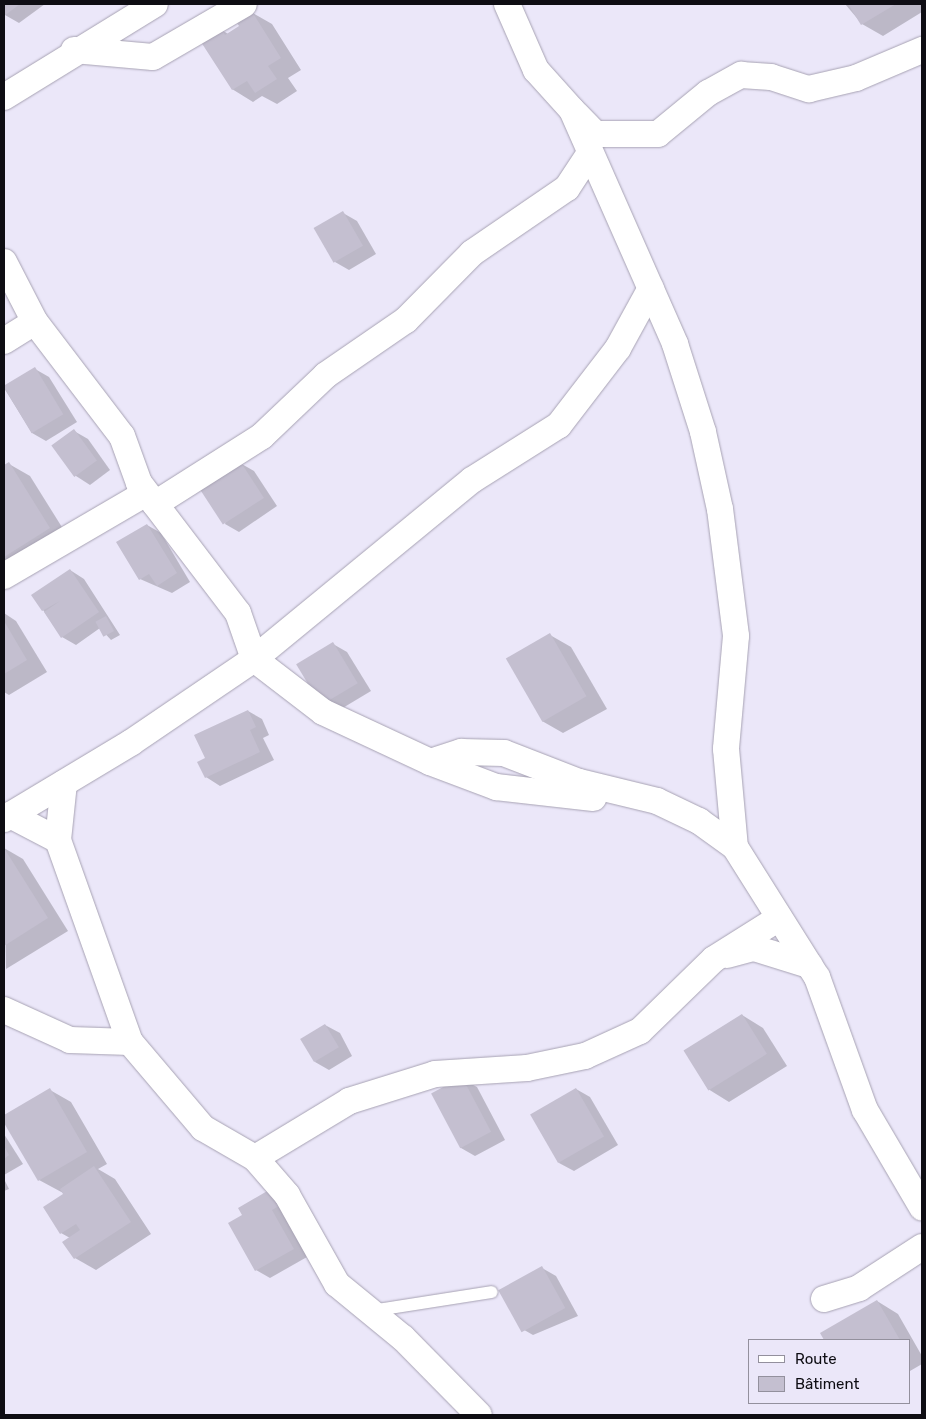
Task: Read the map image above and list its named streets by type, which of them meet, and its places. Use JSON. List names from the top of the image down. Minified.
{"legend":["Route","Bâtiment"]}
